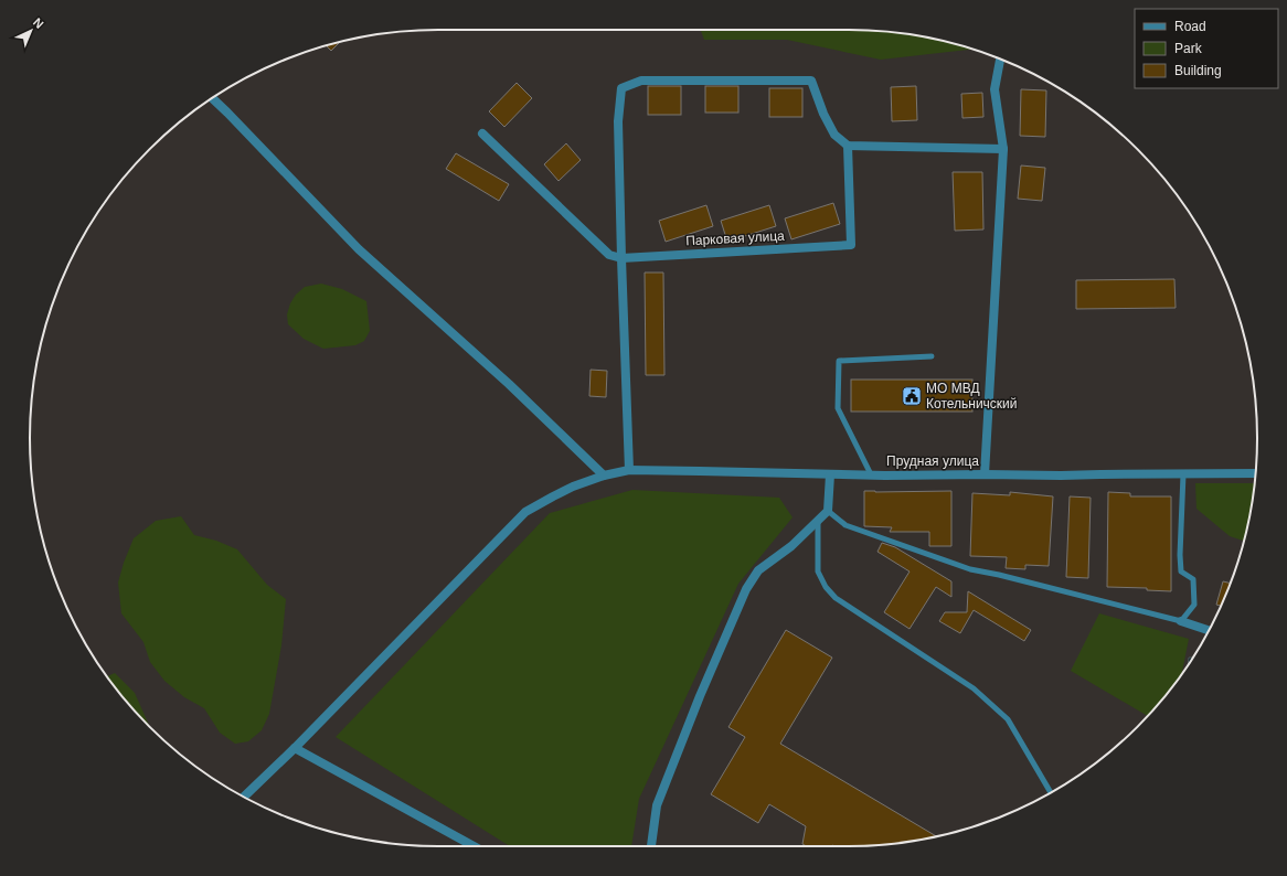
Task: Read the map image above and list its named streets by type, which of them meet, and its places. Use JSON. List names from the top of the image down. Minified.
{"streets":{"street":["Парковая улица","Прудная улица"]},"places":{"public building":["МО МВД Котельничский"]},"legend":["Road","Park","Building"],"north":"top right"}
